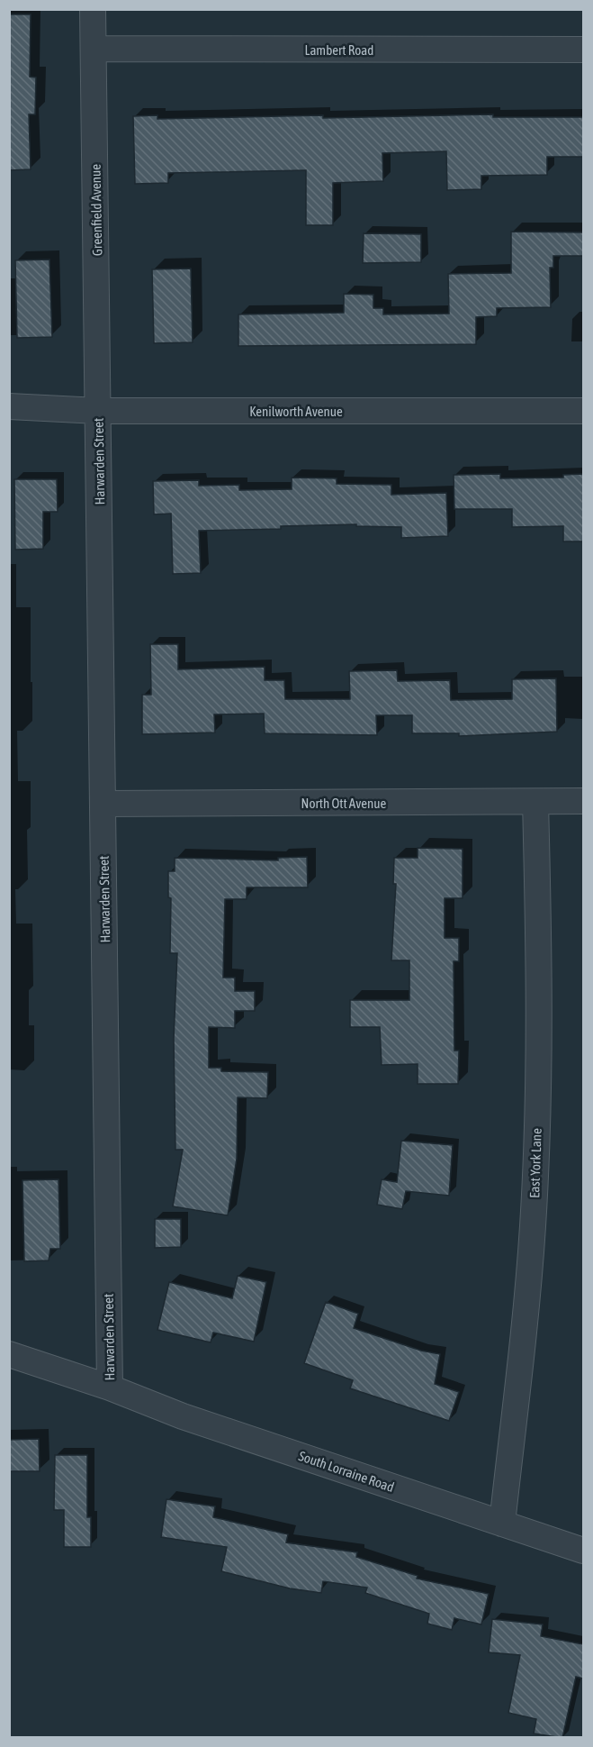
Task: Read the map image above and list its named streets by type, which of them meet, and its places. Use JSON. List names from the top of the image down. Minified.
{"streets":{"street":["Lambert Road","Greenfield Avenue","Kenilworth Avenue","Harwarden Street","North Ott Avenue","East York Lane","South Lorraine Road"]},"crossings":[["Lambert Road","Greenfield Avenue"],["Greenfield Avenue","Kenilworth Avenue"],["Greenfield Avenue","Harwarden Street"],["Kenilworth Avenue","Harwarden Street"],["Harwarden Street","North Ott Avenue"],["Harwarden Street","South Lorraine Road"],["North Ott Avenue","East York Lane"],["East York Lane","South Lorraine Road"]]}
